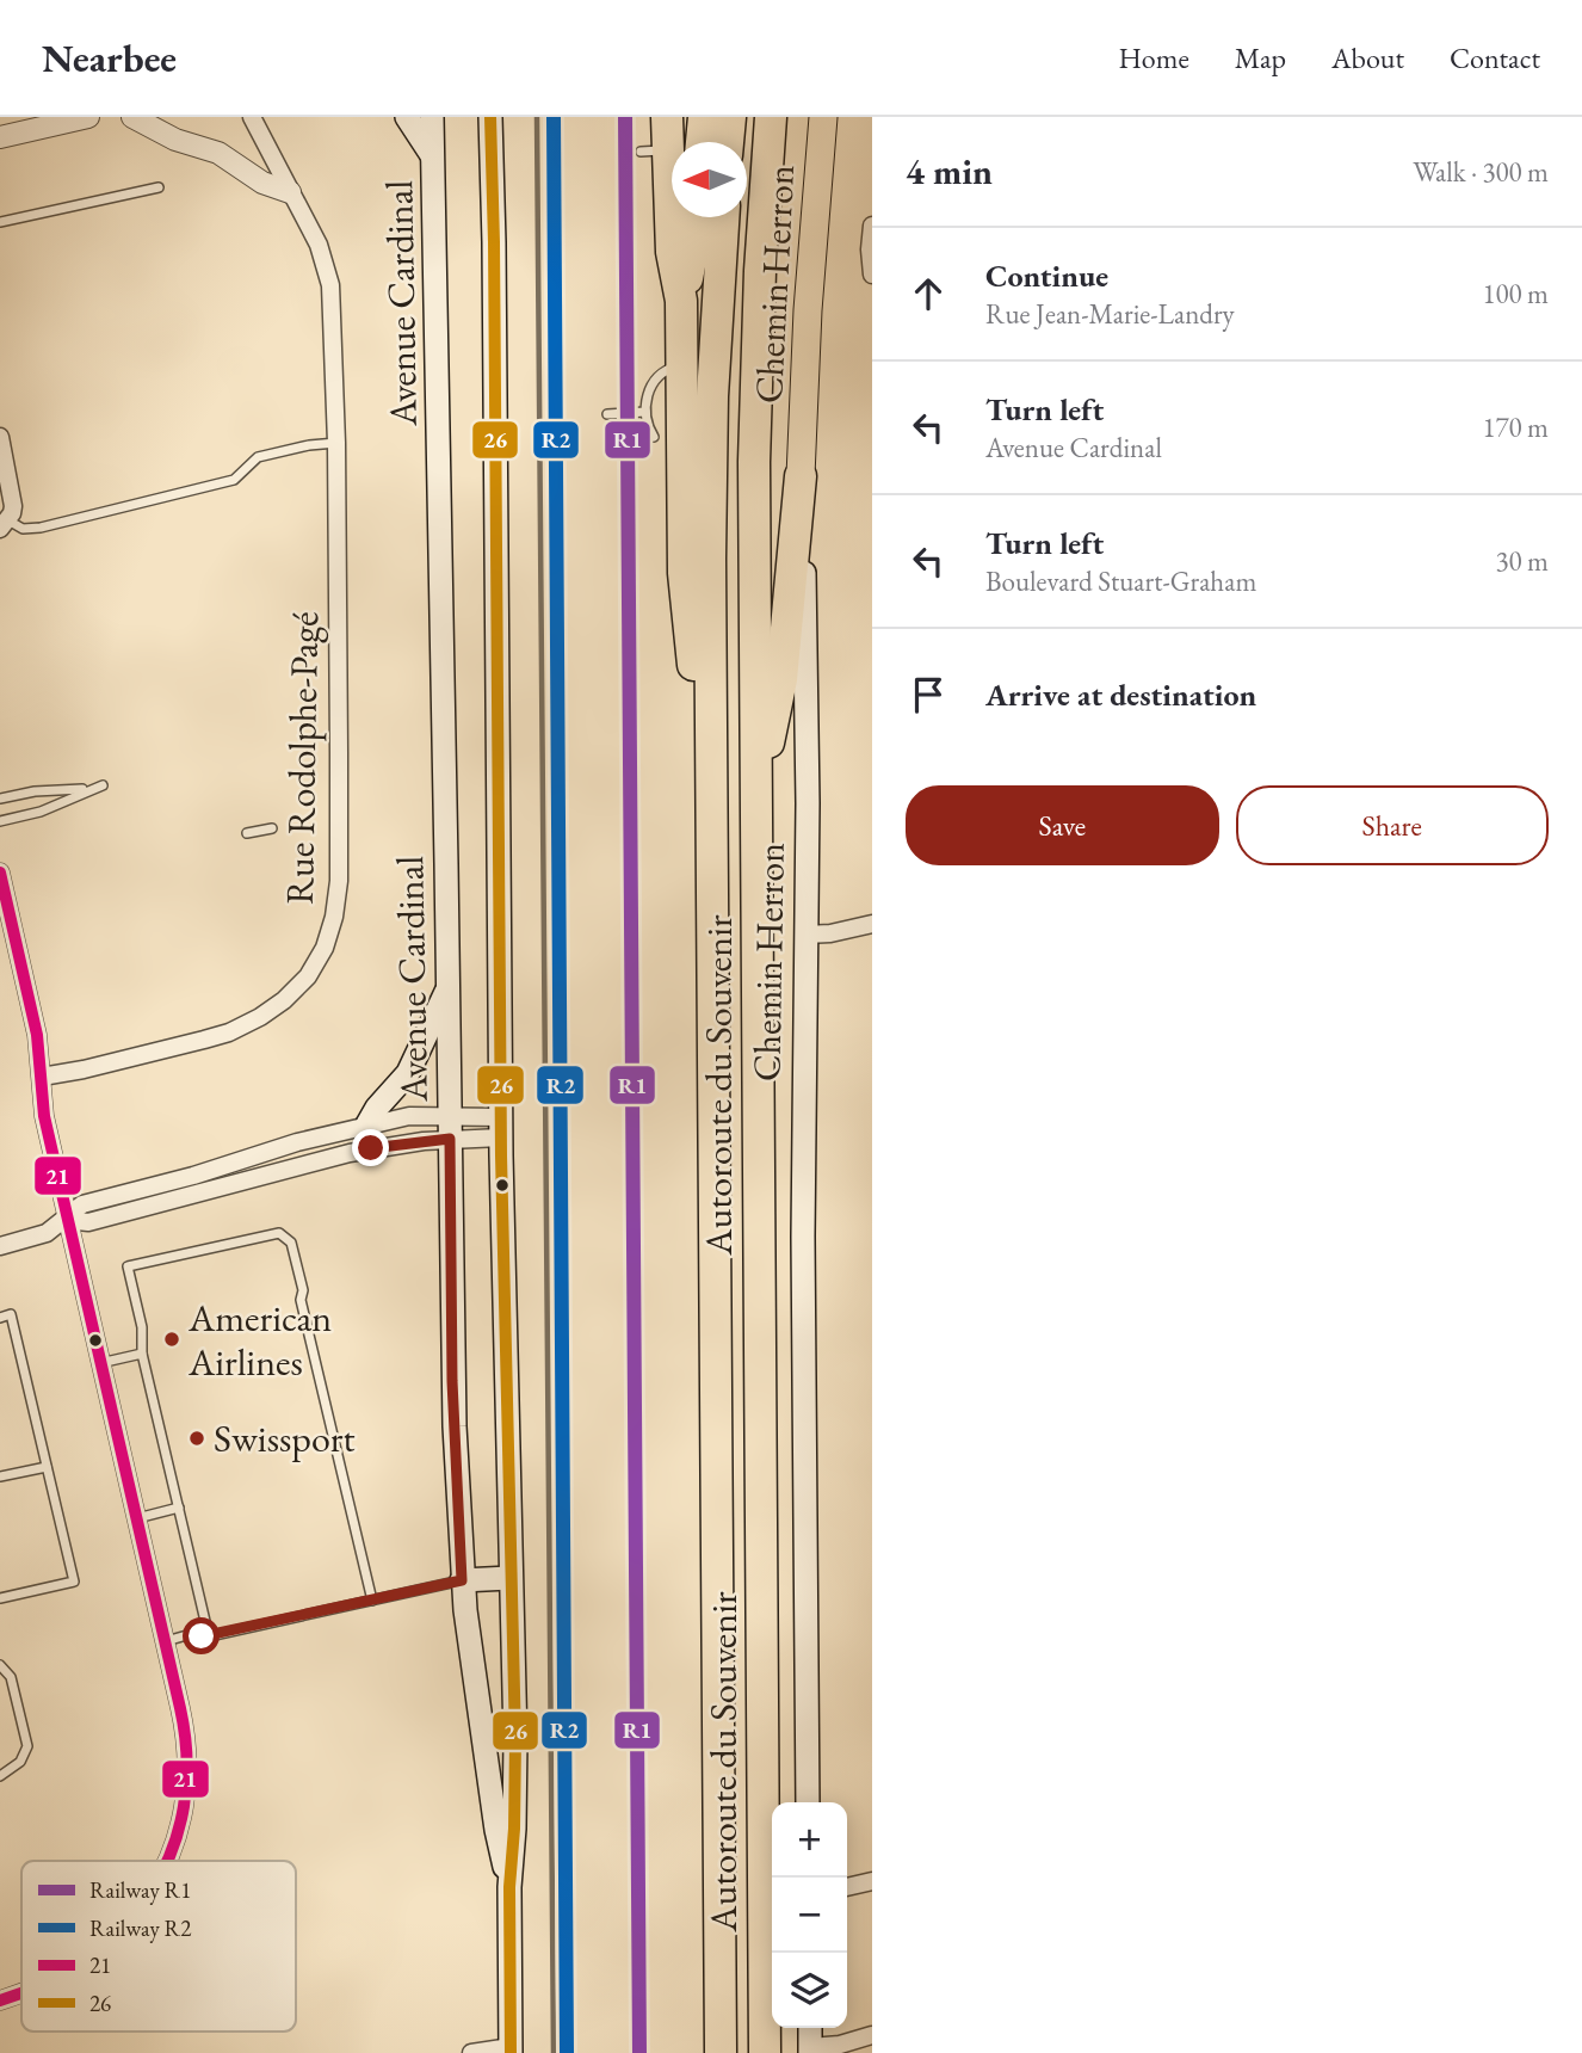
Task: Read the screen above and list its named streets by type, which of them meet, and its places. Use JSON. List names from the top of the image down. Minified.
{"streets":{"highway":["Autoroute du Souvenir"],"main road":["Chemin Herron","Avenue Cardinal"],"street":["Rue Rodolphe-Pagé"]},"places":["American Airlines","Swissport"],"lines":["rail line R1","rail line R2","transit line 26","transit line 21"],"legend":["Railway R1","Railway R2","21","26"],"north":"left","page":{"header":"Nearbee","nav":["Home","Map","About","Contact"],"heading":["4 min","Walk · 300 m"],"list":[["Continue","Rue Jean-Marie-Landry","100 m"],["Turn left","Avenue Cardinal","170 m"],["Turn left","Boulevard Stuart-Graham","30 m"],"Arrive at destination"],"buttons":["Save","Share"],"map_buttons":["+","−"]}}
